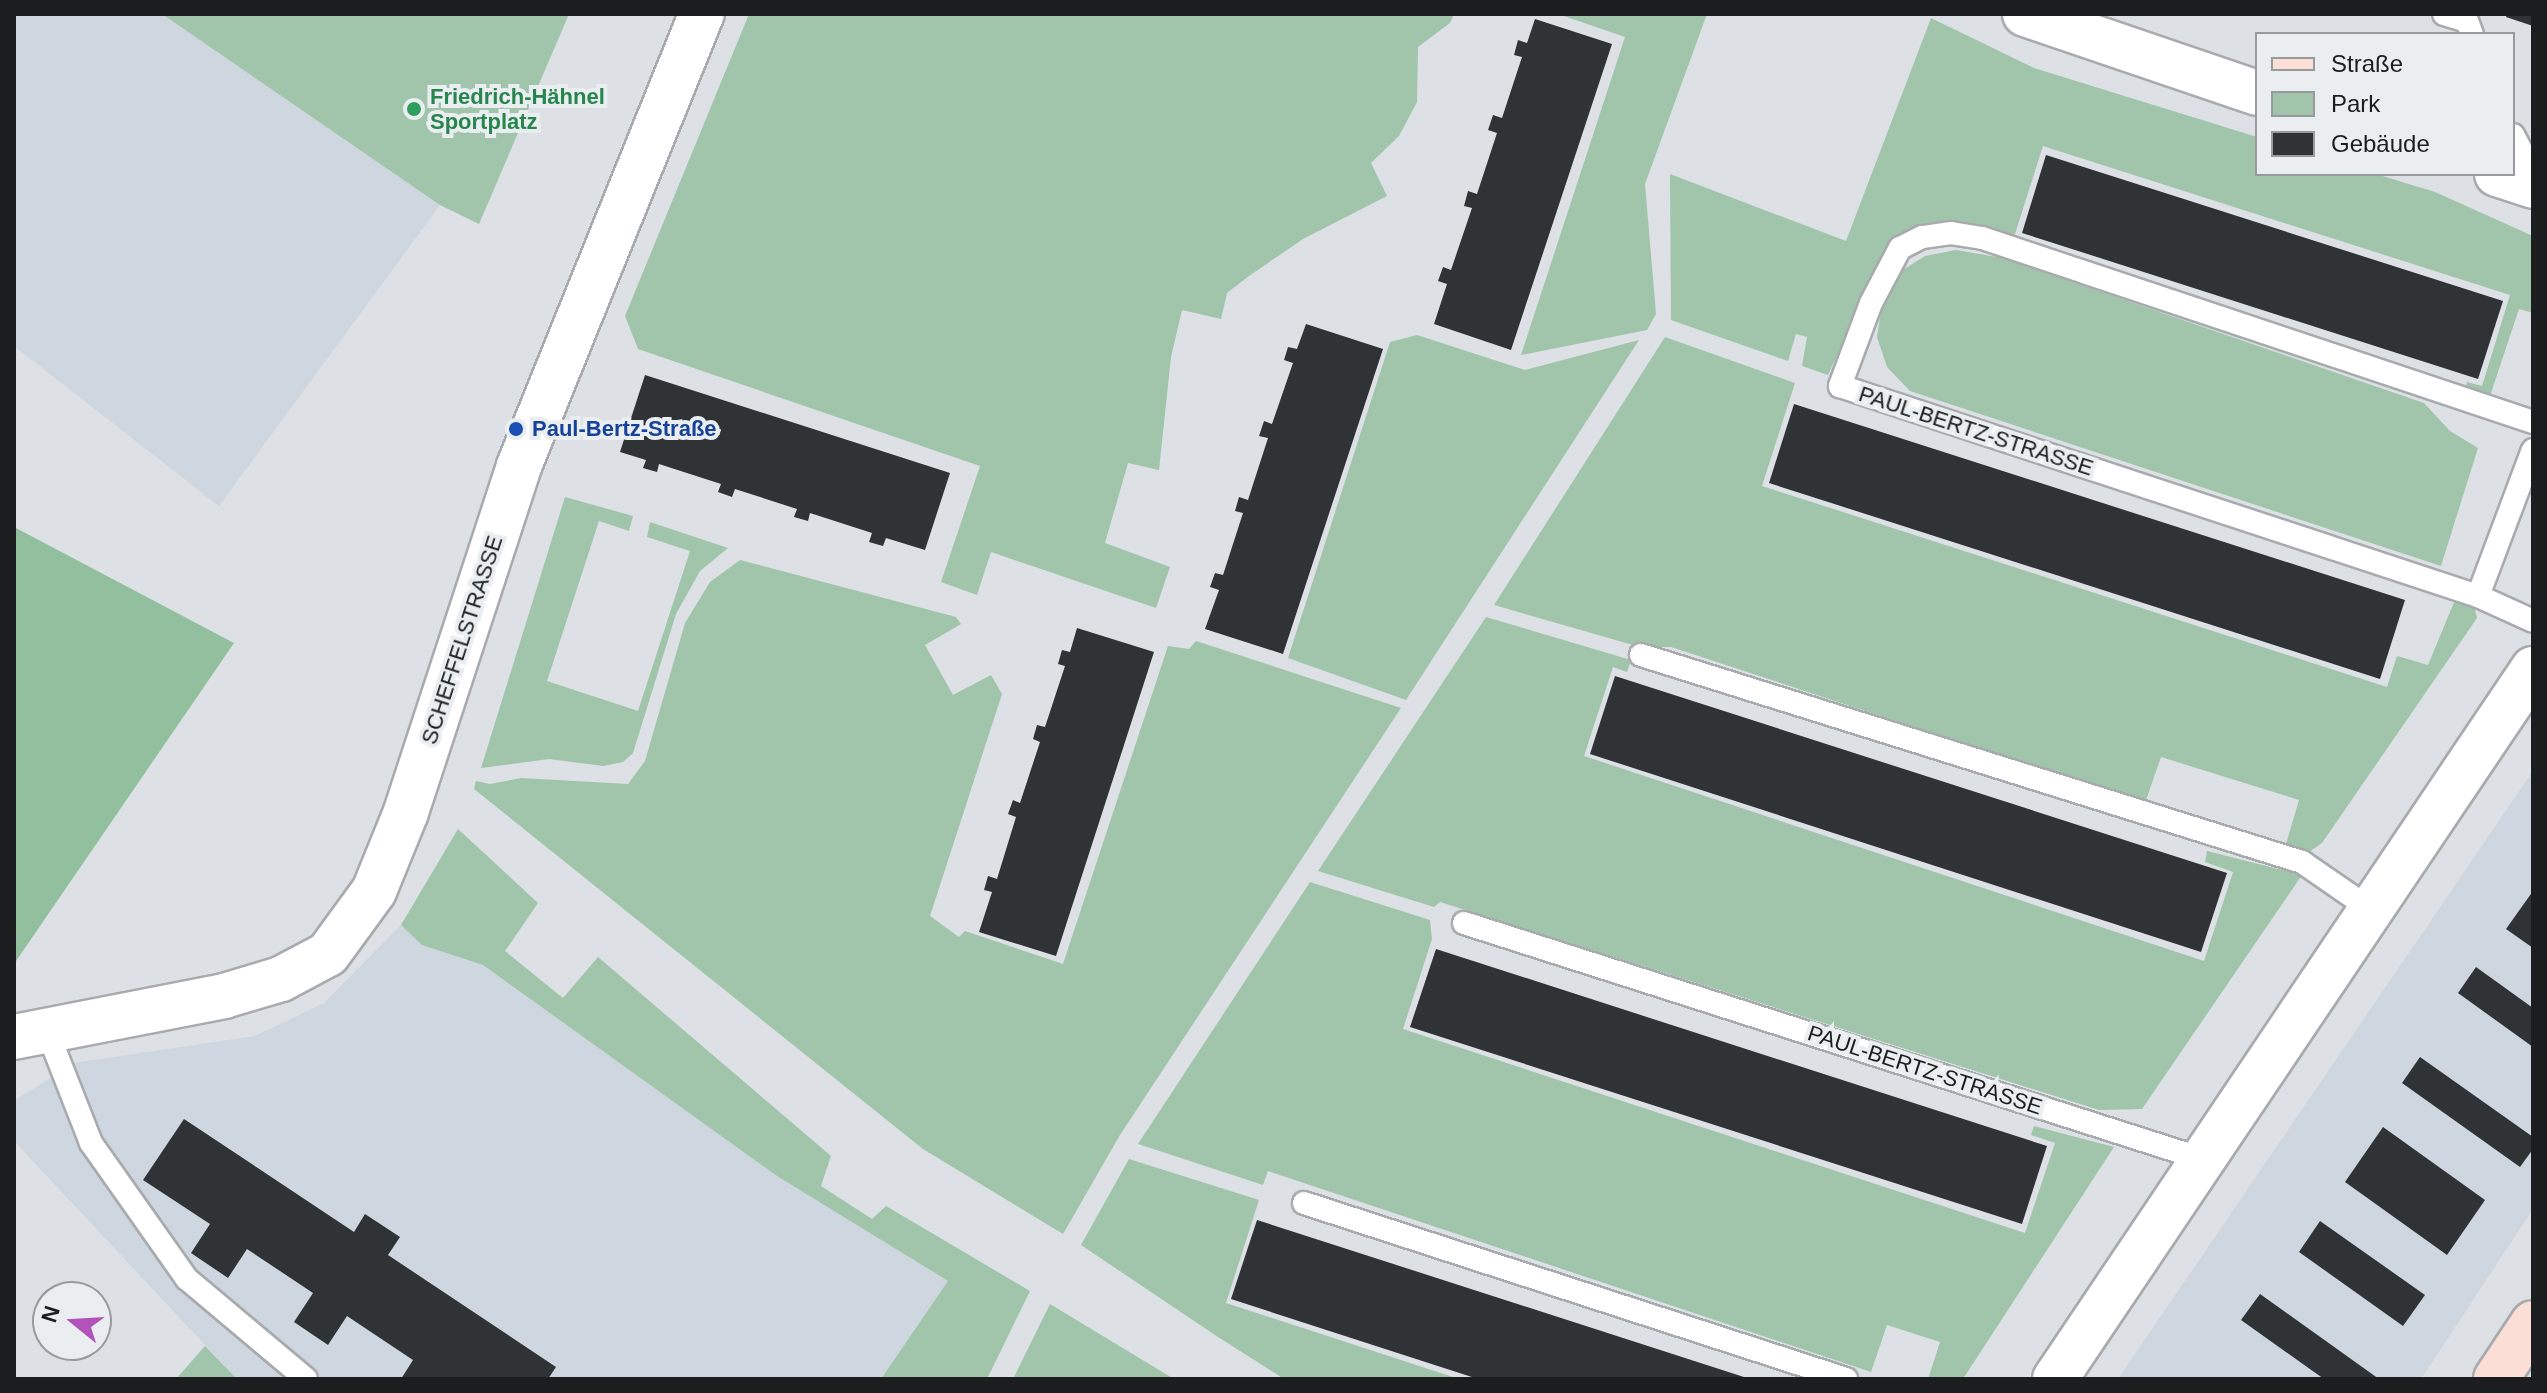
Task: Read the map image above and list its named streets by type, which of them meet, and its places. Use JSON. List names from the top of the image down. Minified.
{"streets":{"main road":["SCHEFFELSTRASSE"],"lane":["PAUL-BERTZ-STRASSE"]},"places":["Friedrich-Hähnel Sportplatz","Paul-Bertz-Straße"],"legend":["Straße","Park","Gebäude"],"north":"left"}
